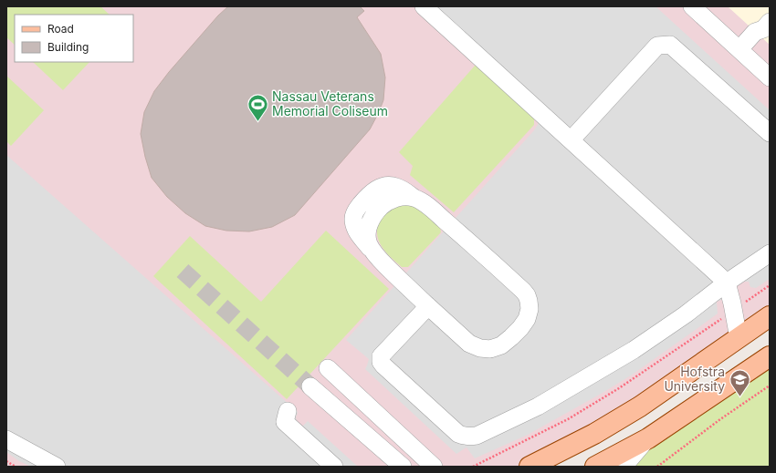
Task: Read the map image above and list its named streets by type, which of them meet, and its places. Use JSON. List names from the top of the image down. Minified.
{"places":{"sports":["Nassau Veterans Memorial Coliseum"],"school or university":["Hofstra University"]},"legend":["Road","Building"]}
